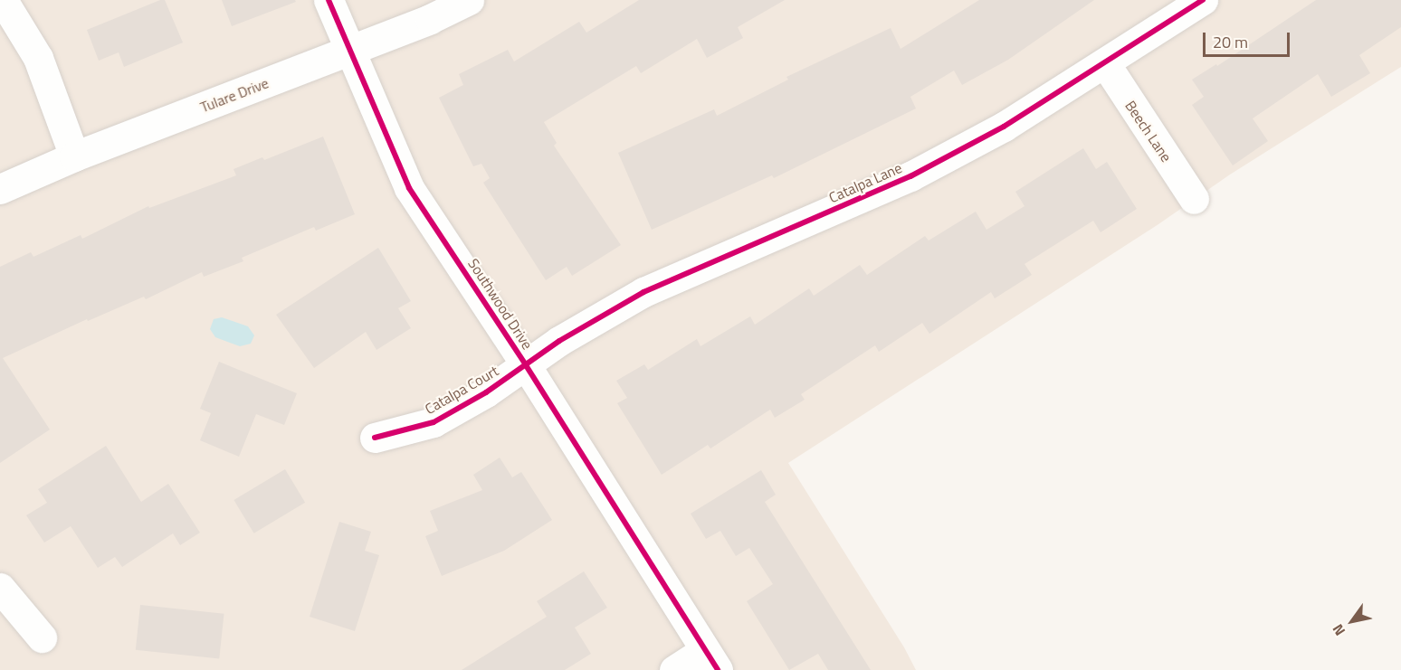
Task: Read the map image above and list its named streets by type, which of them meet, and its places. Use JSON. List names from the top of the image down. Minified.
{"streets":{"street":["Tulare Drive","Beech Lane","Catalpa Lane","Southwood Drive","Catalpa Court"]},"crossings":[["Tulare Drive","Southwood Drive"],["Beech Lane","Catalpa Lane"],["Catalpa Lane","Southwood Drive"],["Catalpa Lane","Catalpa Court"],["Southwood Drive","Catalpa Court"]],"scale_bar":"20 m","north":"bottom left"}
